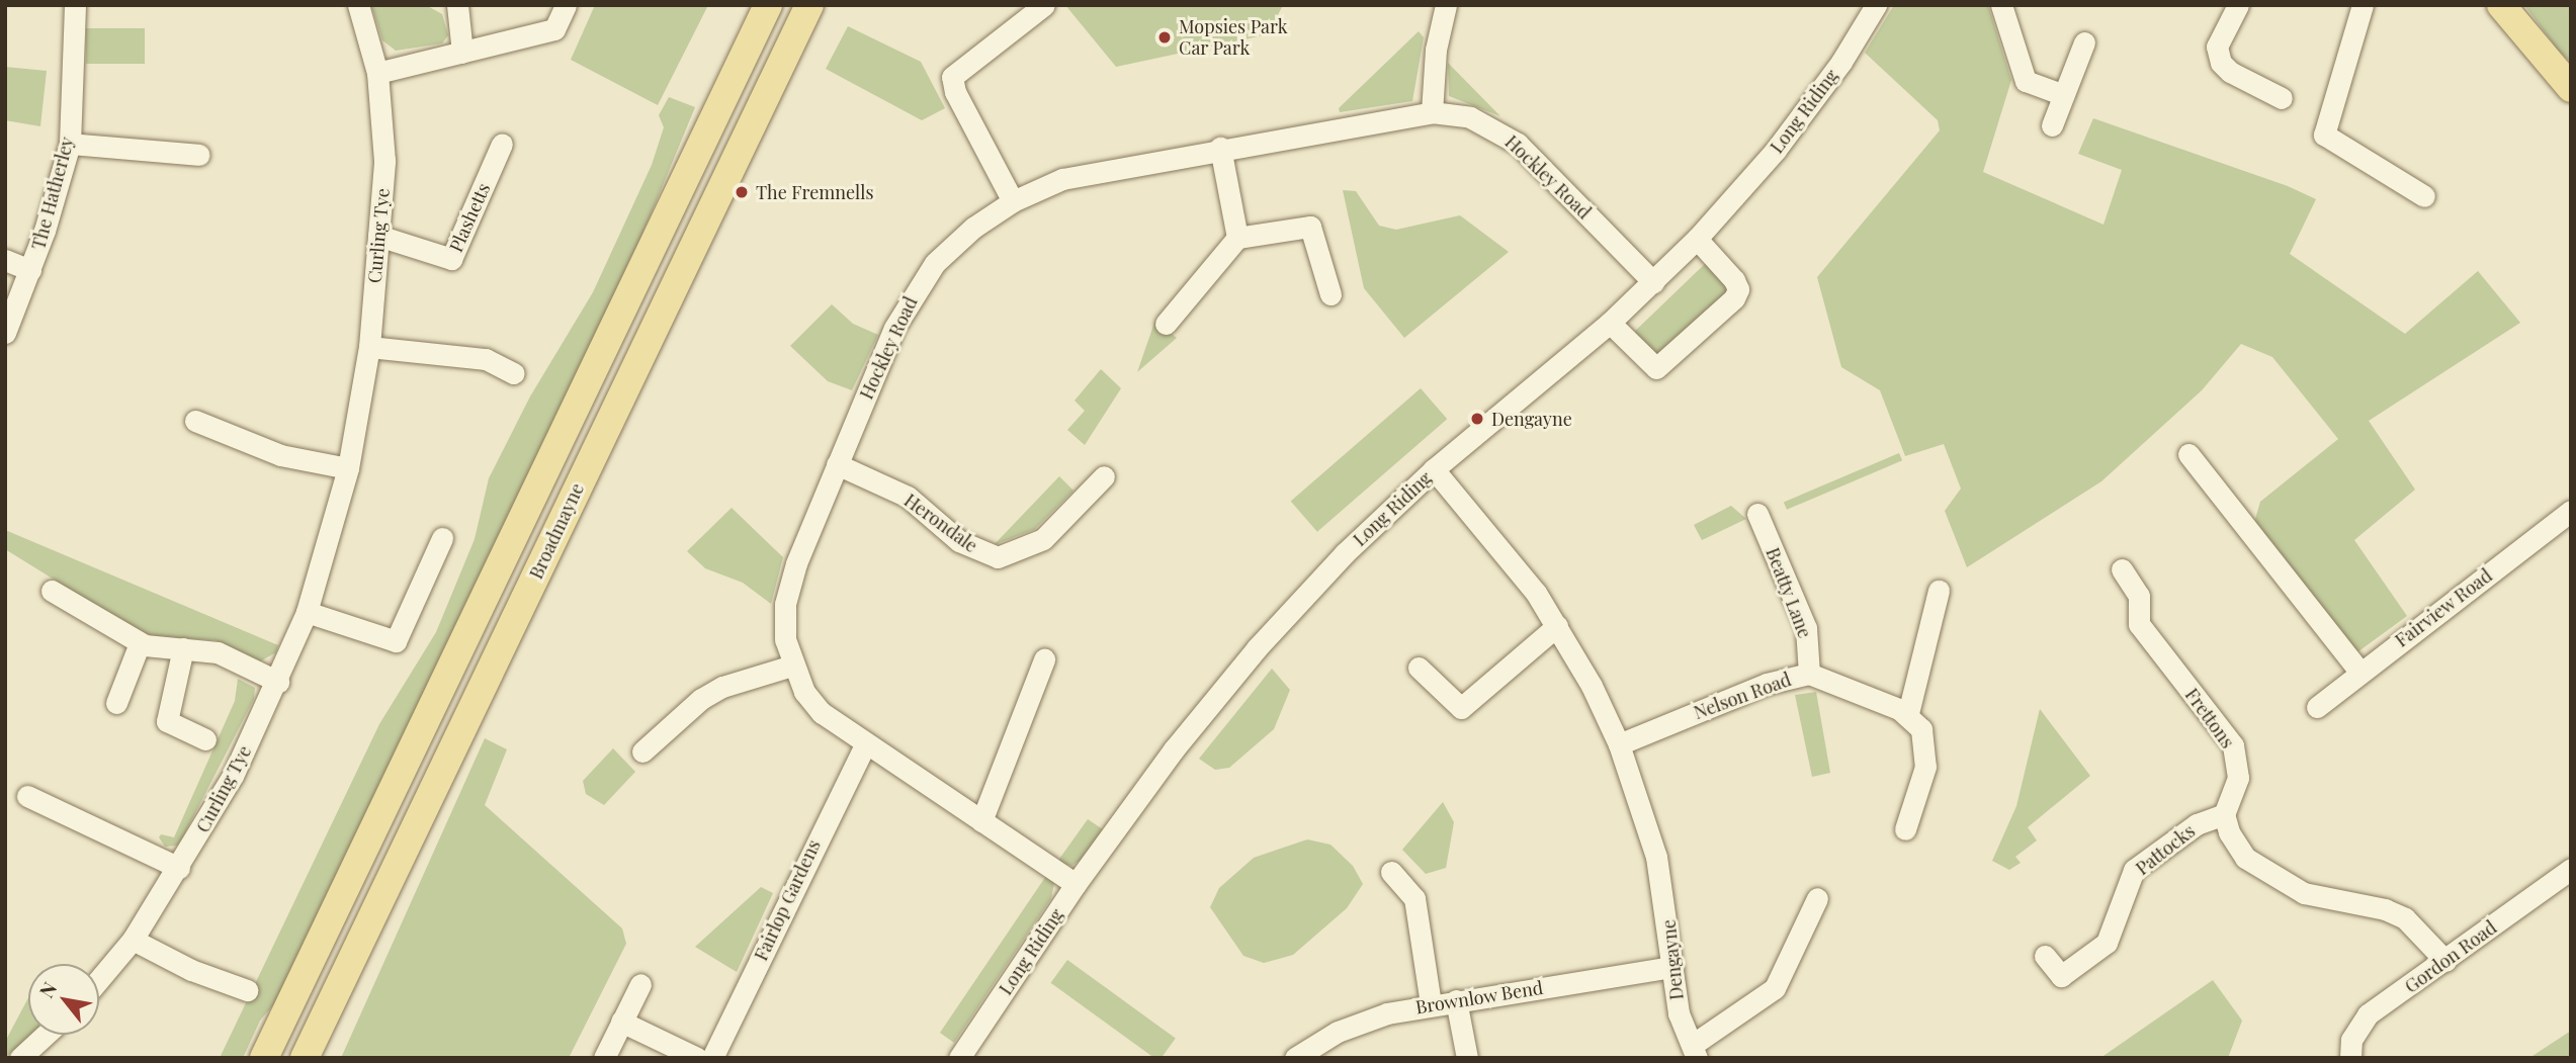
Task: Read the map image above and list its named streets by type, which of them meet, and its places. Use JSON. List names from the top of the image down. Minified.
{"streets":{"main road":["Broadmayne"],"street":["Long Riding","Hockley Road","The Hatherley","Plashetts","Curling Tye","Herondale","Beatty Lane","Fairview Road","Nelson Road","Frettons","Pattocks","Fairlop Gardens","Gordon Road","Dengayne","Brownlow Bend"]},"crossings":[["Long Riding","Hockley Road"],["Long Riding","Dengayne"],["Hockley Road","Herondale"],["Hockley Road","Fairlop Gardens"],["Plashetts","Curling Tye"],["Beatty Lane","Nelson Road"],["Nelson Road","Dengayne"],["Frettons","Pattocks"],["Dengayne","Brownlow Bend"]],"places":["Mopsies Park Car Park","The Fremnells","Dengayne"],"north":"top left"}
